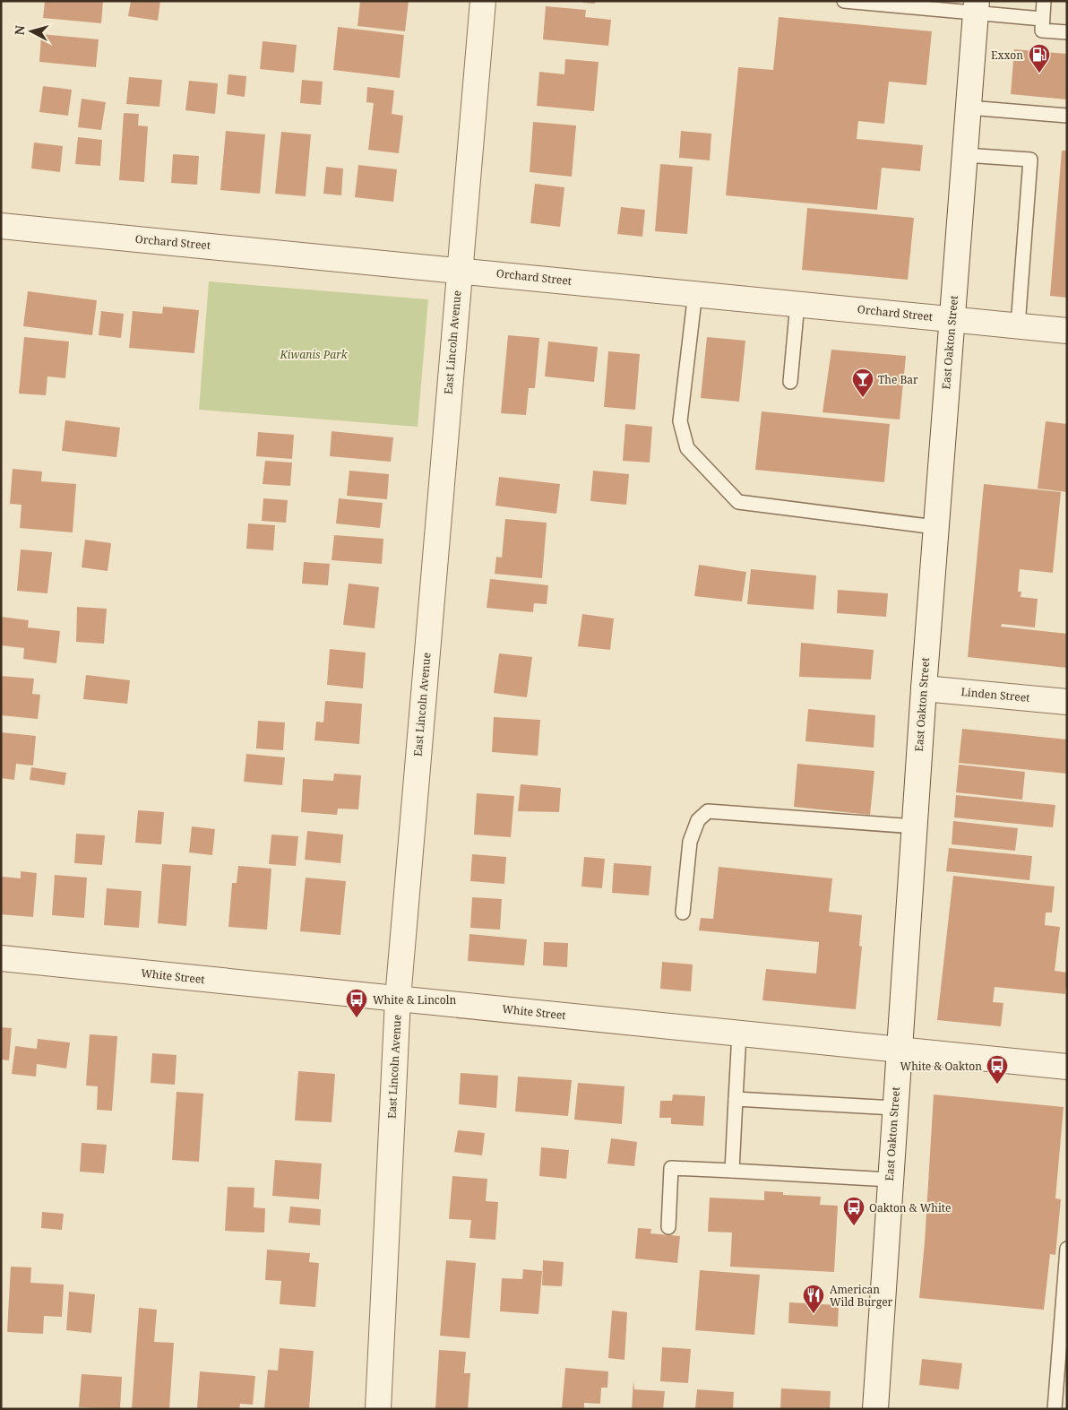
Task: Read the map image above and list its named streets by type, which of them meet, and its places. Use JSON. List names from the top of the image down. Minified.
{"streets":{"street":["Orchard Street","East Lincoln Avenue","East Oakton Street","Linden Street","White Street"]},"crossings":[["Orchard Street","East Lincoln Avenue"],["Orchard Street","East Oakton Street"],["East Lincoln Avenue","White Street"],["East Oakton Street","Linden Street"],["East Oakton Street","White Street"]],"parks":["Kiwanis Park"],"places":{"fuel station":["Exxon"],"bar":["The Bar"],"bus stop":["White & Lincoln","White & Oakton","Oakton & White"],"restaurant":["American Wild Burger"]},"north":"left"}
